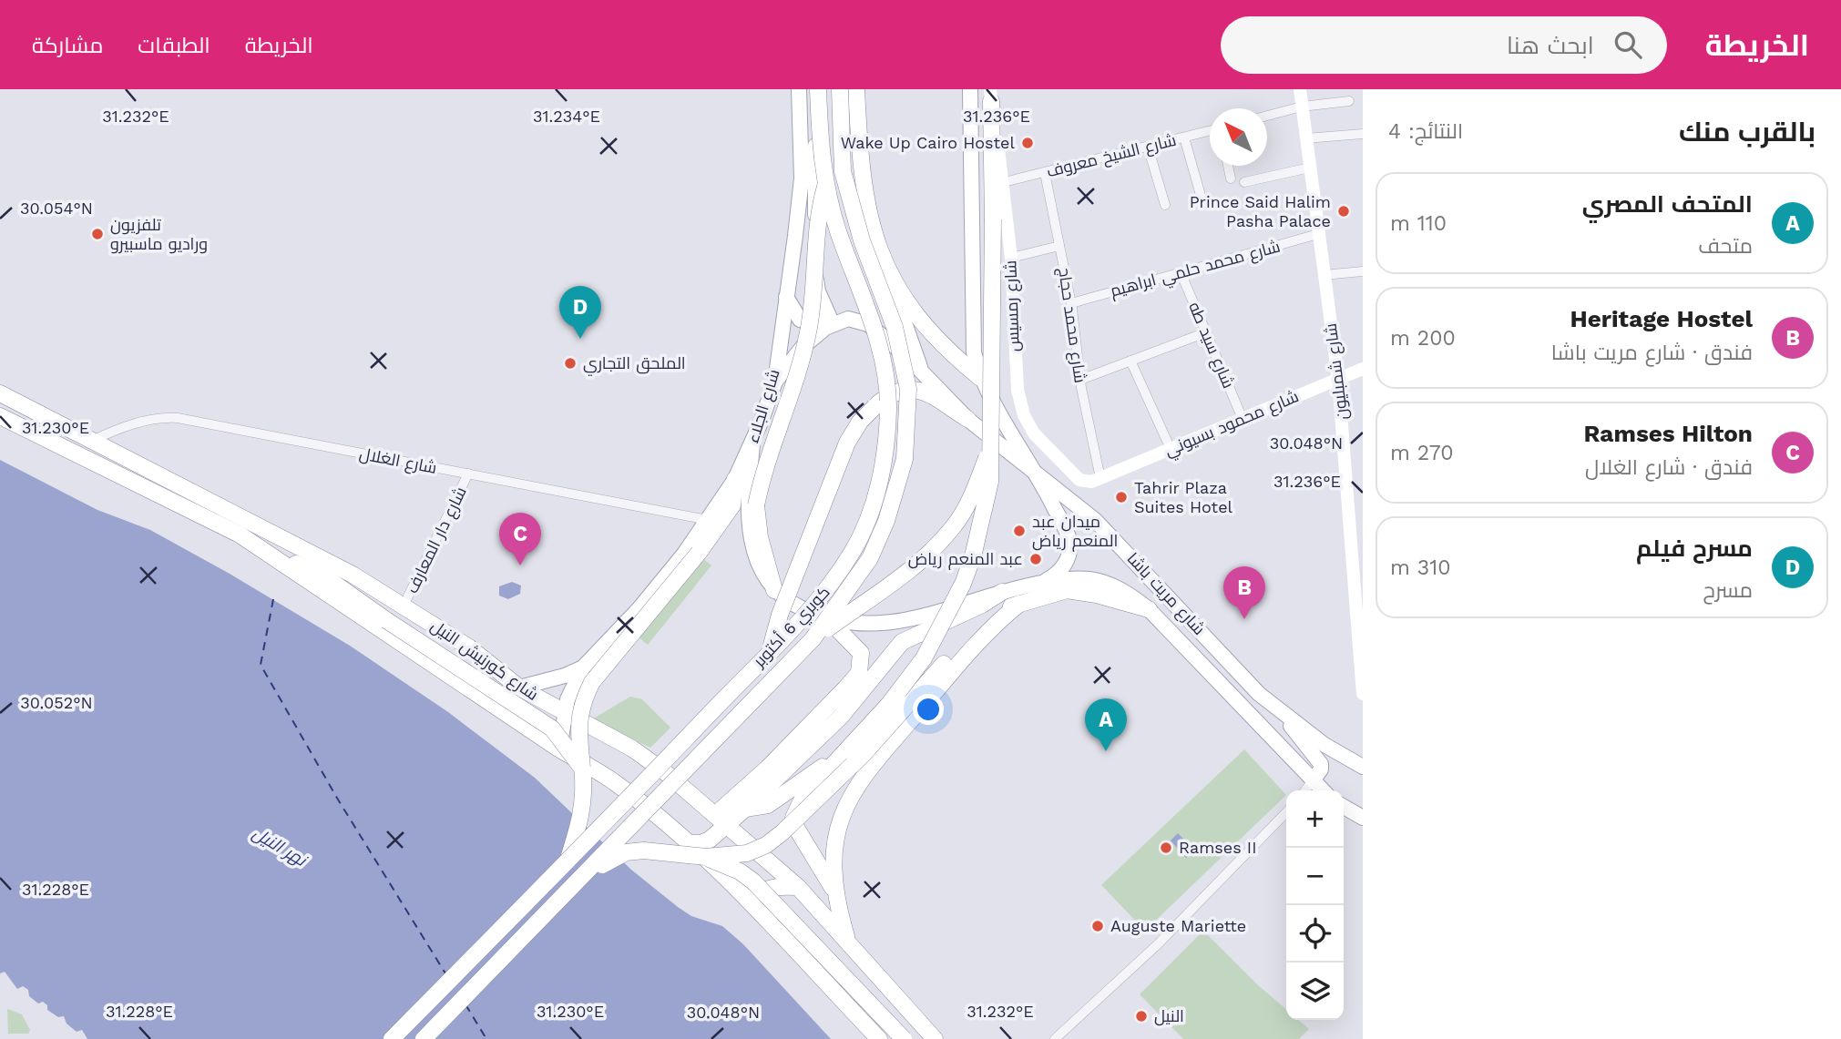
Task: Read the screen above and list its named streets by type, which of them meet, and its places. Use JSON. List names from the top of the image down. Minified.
{"streets":{"highway":["كوبري 6 أكتوبر","شارع كورنيش النيل"],"main road":["شارع رمسيس","شارع شمبليون","شارع الجلاء","شارع محمود بسيوني","شارع مريت باشا"],"street":["شارع الشيخ معروف","شارع محمد حلمي ابراهيم","شارع محمد حجاج","شارع سيد طه","شارع الغلال","شارع دار المعارف"]},"crossings":[["شارع الشيخ معروف","شارع رمسيس"],["شارع الشيخ معروف","شارع محمد حجاج"],["شارع محمد حلمي ابراهيم","شارع محمد حجاج"],["شارع محمد حلمي ابراهيم","شارع سيد طه"],["شارع محمد حلمي ابراهيم","شارع شمبليون"],["شارع رمسيس","شارع محمد حجاج"],["شارع رمسيس","شارع محمود بسيوني"],["شارع محمد حجاج","شارع محمود بسيوني"],["شارع سيد طه","شارع محمود بسيوني"],["شارع شمبليون","شارع محمود بسيوني"],["شارع الجلاء","شارع الغلال"],["شارع الجلاء","شارع كورنيش النيل"],["شارع الغلال","شارع دار المعارف"],["شارع الغلال","شارع كورنيش النيل"],["شارع دار المعارف","شارع كورنيش النيل"]],"water":["نهر النيل"],"places":["Wake Up Cairo Hostel","Prince Said Halim Pasha Palace","تلفزيون وراديو ماسبيرو","الملحق التجاري","Tahrir Plaza Suites Hotel","ميدان عبد المنعم رياض","عبد المنعم رياض","Ramses II","Auguste Mariette","النيل"],"north":"top left","page":{"header":"الخريطة","search":"ابحث هنا","nav":["الخريطة","الطبقات","مشاركة"],"heading":["بالقرب منك","النتائج: 4"],"list":[{"mark":"A","name":"المتحف المصري","note":"متحف","value":"110 m"},{"mark":"B","name":"Heritage Hostel","note":"فندق · شارع مريت باشا","value":"200 m"},{"mark":"C","name":"Ramses Hilton","note":"فندق · شارع الغلال","value":"270 m"},{"mark":"D","name":"مسرح فيلم","note":"مسرح","value":"310 m"}],"pins":["D","C","B","A"],"map_buttons":["+","−"]},"coordinates":["31.234°E","31.236°E","31.232°E","30.054°N","31.230°E","30.048°N","30.052°N","31.228°E"]}
